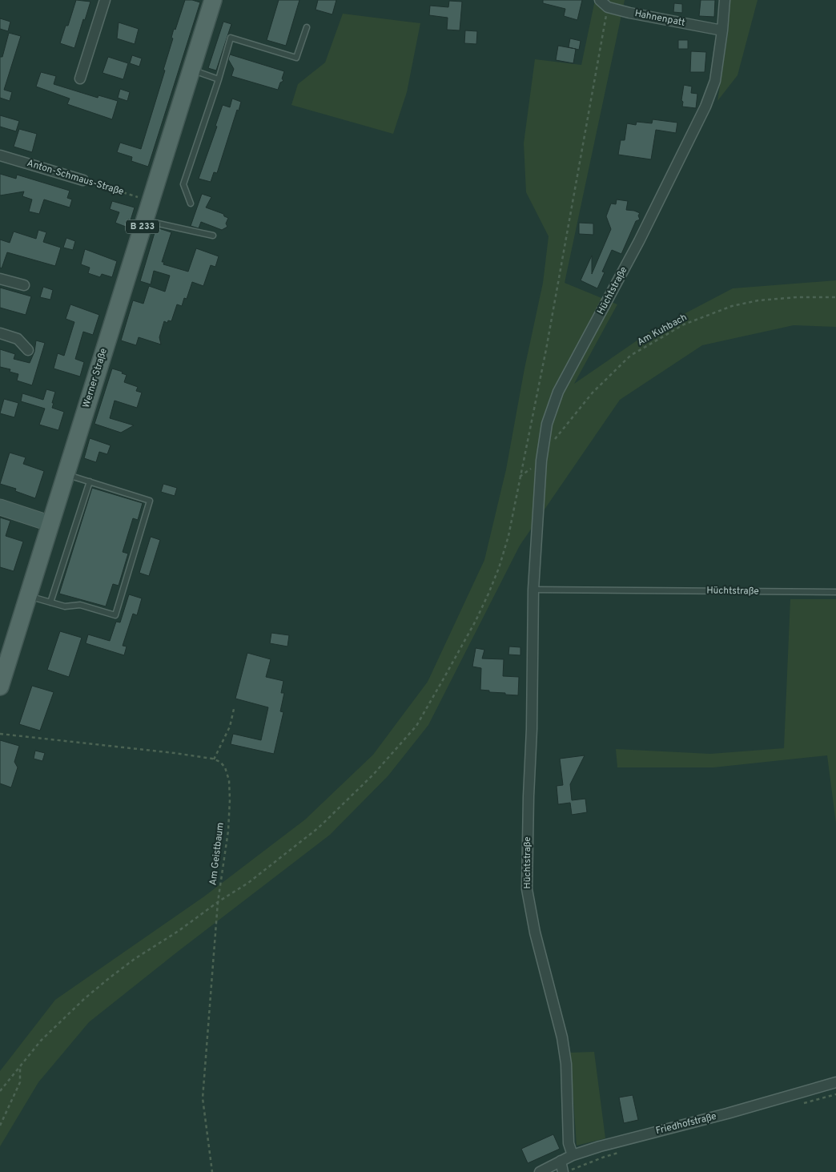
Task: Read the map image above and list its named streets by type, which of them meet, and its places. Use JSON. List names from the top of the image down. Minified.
{"streets":{"main road":["B 233","Werner Straße"],"street":["Hahnenpatt","Anton-Schmaus-Straße","Hüchtstraße","Friedhofstraße"],"path":["Am Kuhbach","Am Geistbaum"]},"crossings":[["Hahnenpatt","Hüchtstraße"],["Anton-Schmaus-Straße","Werner Straße"],["Hüchtstraße","Friedhofstraße"]]}
